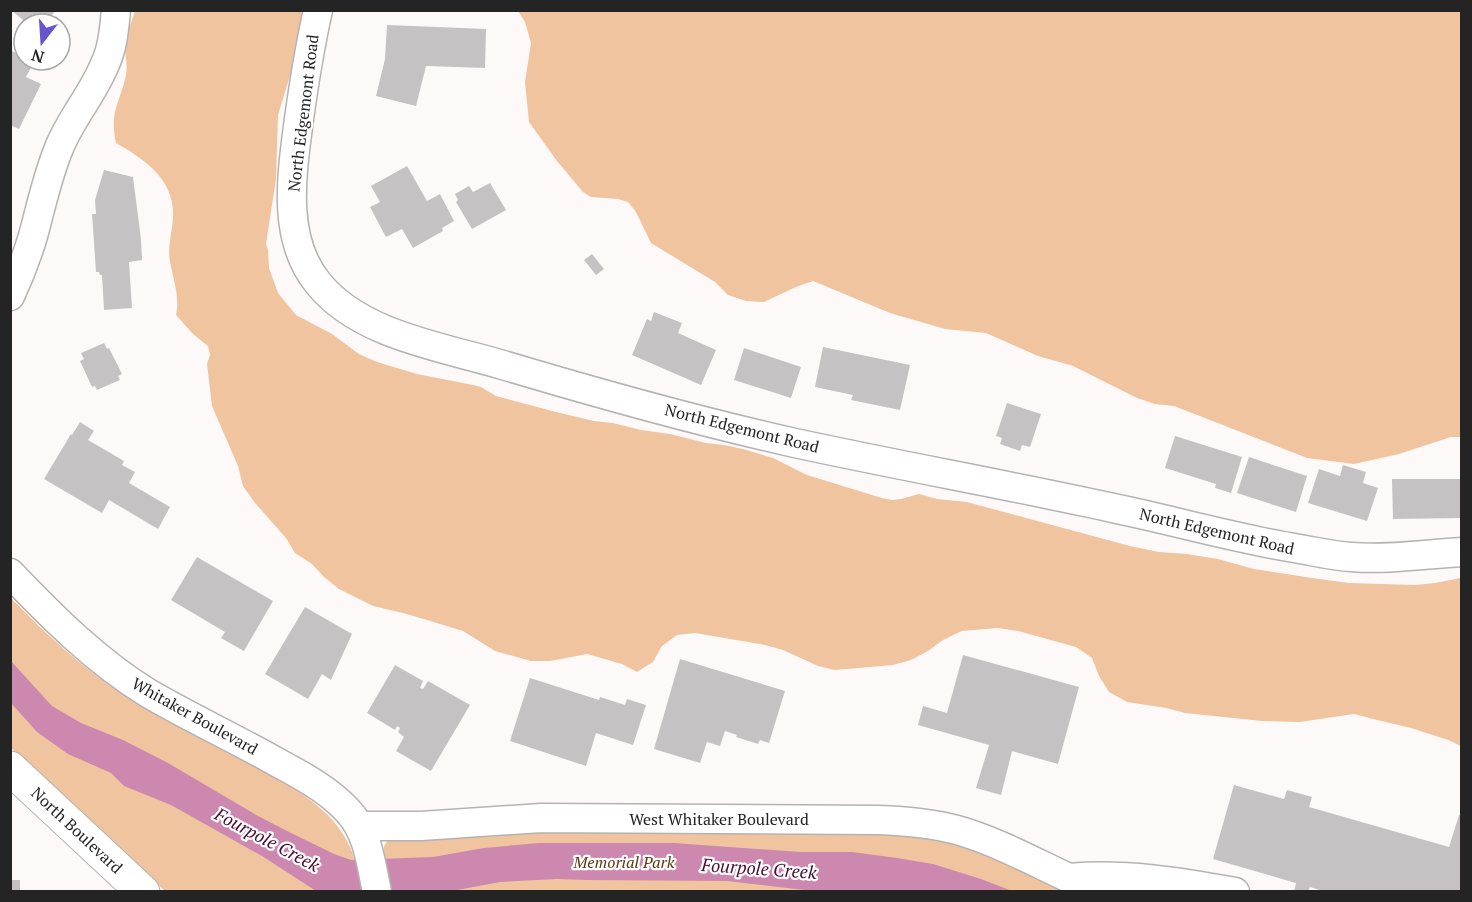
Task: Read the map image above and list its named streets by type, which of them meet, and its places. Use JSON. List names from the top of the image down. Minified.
{"streets":{"street":["North Edgemont Road","Whitaker Boulevard","West Whitaker Boulevard","North Boulevard"]},"crossings":[["Whitaker Boulevard","West Whitaker Boulevard"]],"water":["Fourpole Creek"],"parks":["Memorial Park"],"north":"bottom"}
